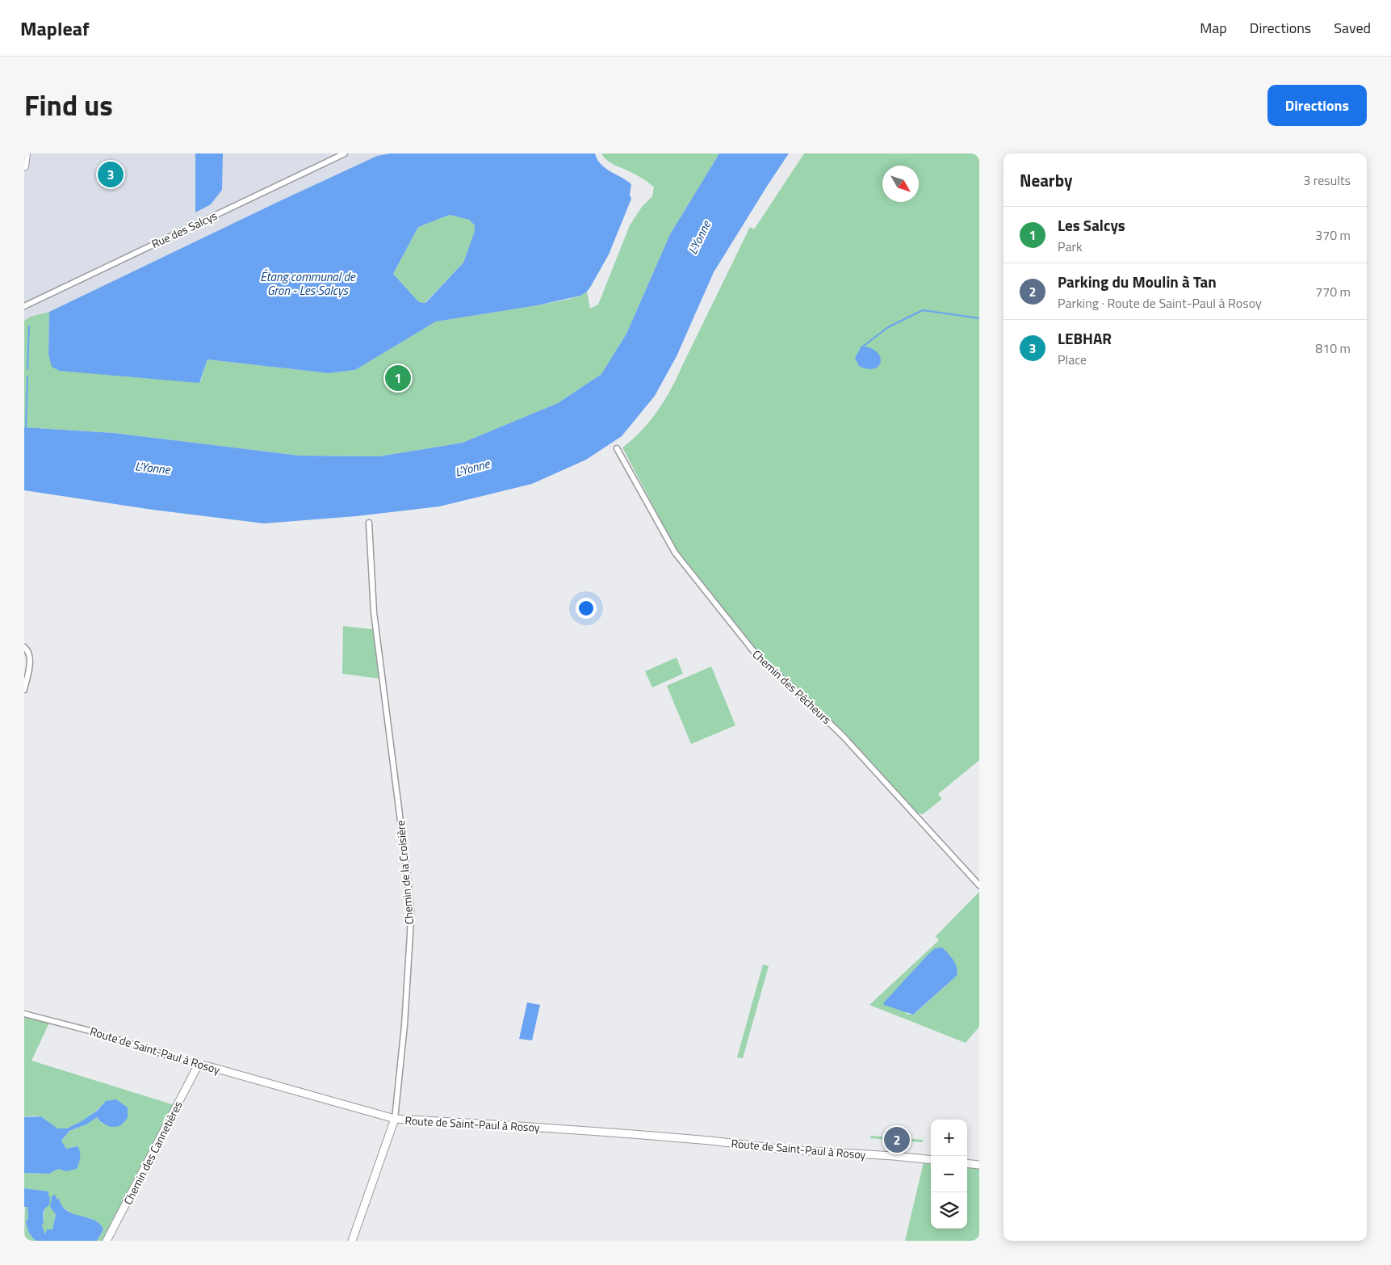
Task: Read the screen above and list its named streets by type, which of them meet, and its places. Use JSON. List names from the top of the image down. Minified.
{"streets":{"street":["Rue des Salcys","Chemin des Pêcheurs","Chemin de la Croisière","Route de Saint-Paul à Rosoy","Chemin des Cannetières"]},"crossings":[["Chemin de la Croisière","Route de Saint-Paul à Rosoy"],["Route de Saint-Paul à Rosoy","Chemin des Cannetières"]],"water":["L'Yonne","Étang communal de Gron - Les Salcys"],"north":"bottom right","page":{"header":"Mapleaf","nav":["Map","Directions","Saved"],"title":"Find us","buttons":"Directions","heading":["Nearby","3 results"],"pins":["3","1","2"],"list":[{"mark":"1","name":"Les Salcys","note":"Park","value":"370 m"},{"mark":"2","name":"Parking du Moulin à Tan","note":"Parking · Route de Saint-Paul à Rosoy","value":"770 m"},{"mark":"3","name":"LEBHAR","note":"Place","value":"810 m"}],"map_buttons":["+","−"]}}
